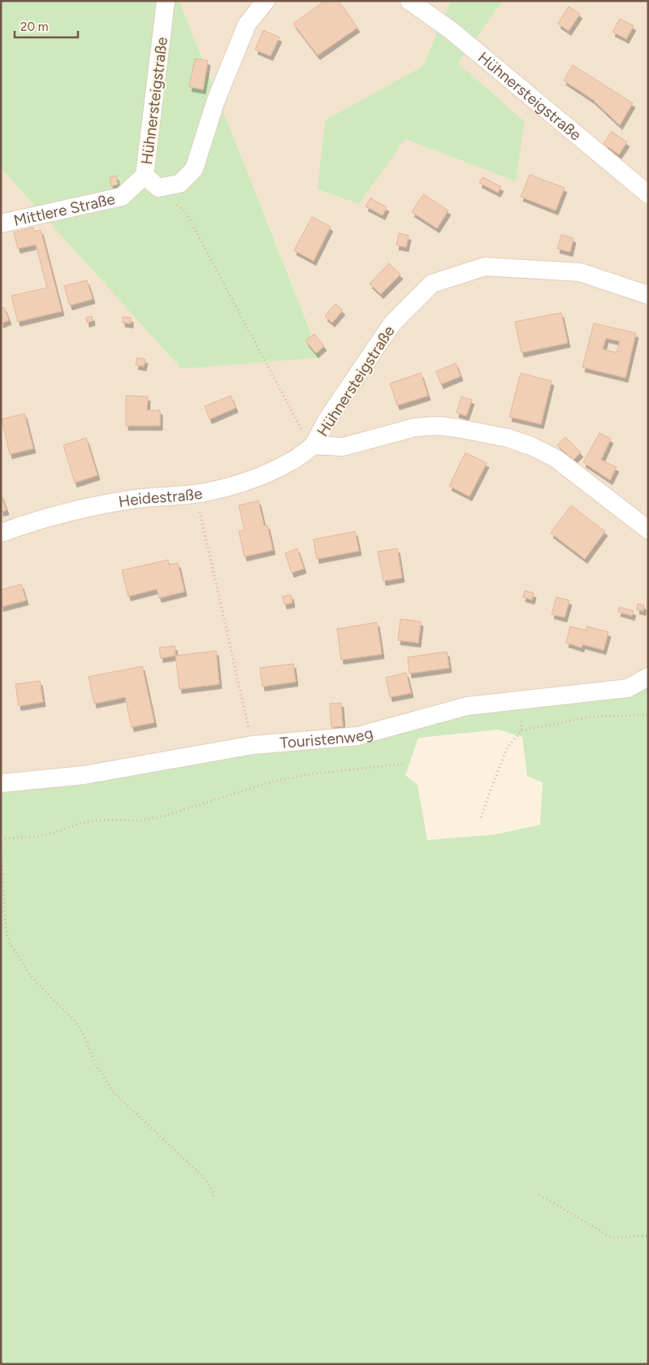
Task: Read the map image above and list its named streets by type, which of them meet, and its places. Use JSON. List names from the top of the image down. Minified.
{"streets":{"street":["Hühnersteigstraße","Mittlere Straße","Heidestraße","Touristenweg"]},"crossings":[["Hühnersteigstraße","Mittlere Straße"],["Hühnersteigstraße","Heidestraße"]],"scale_bar":"20 m"}
